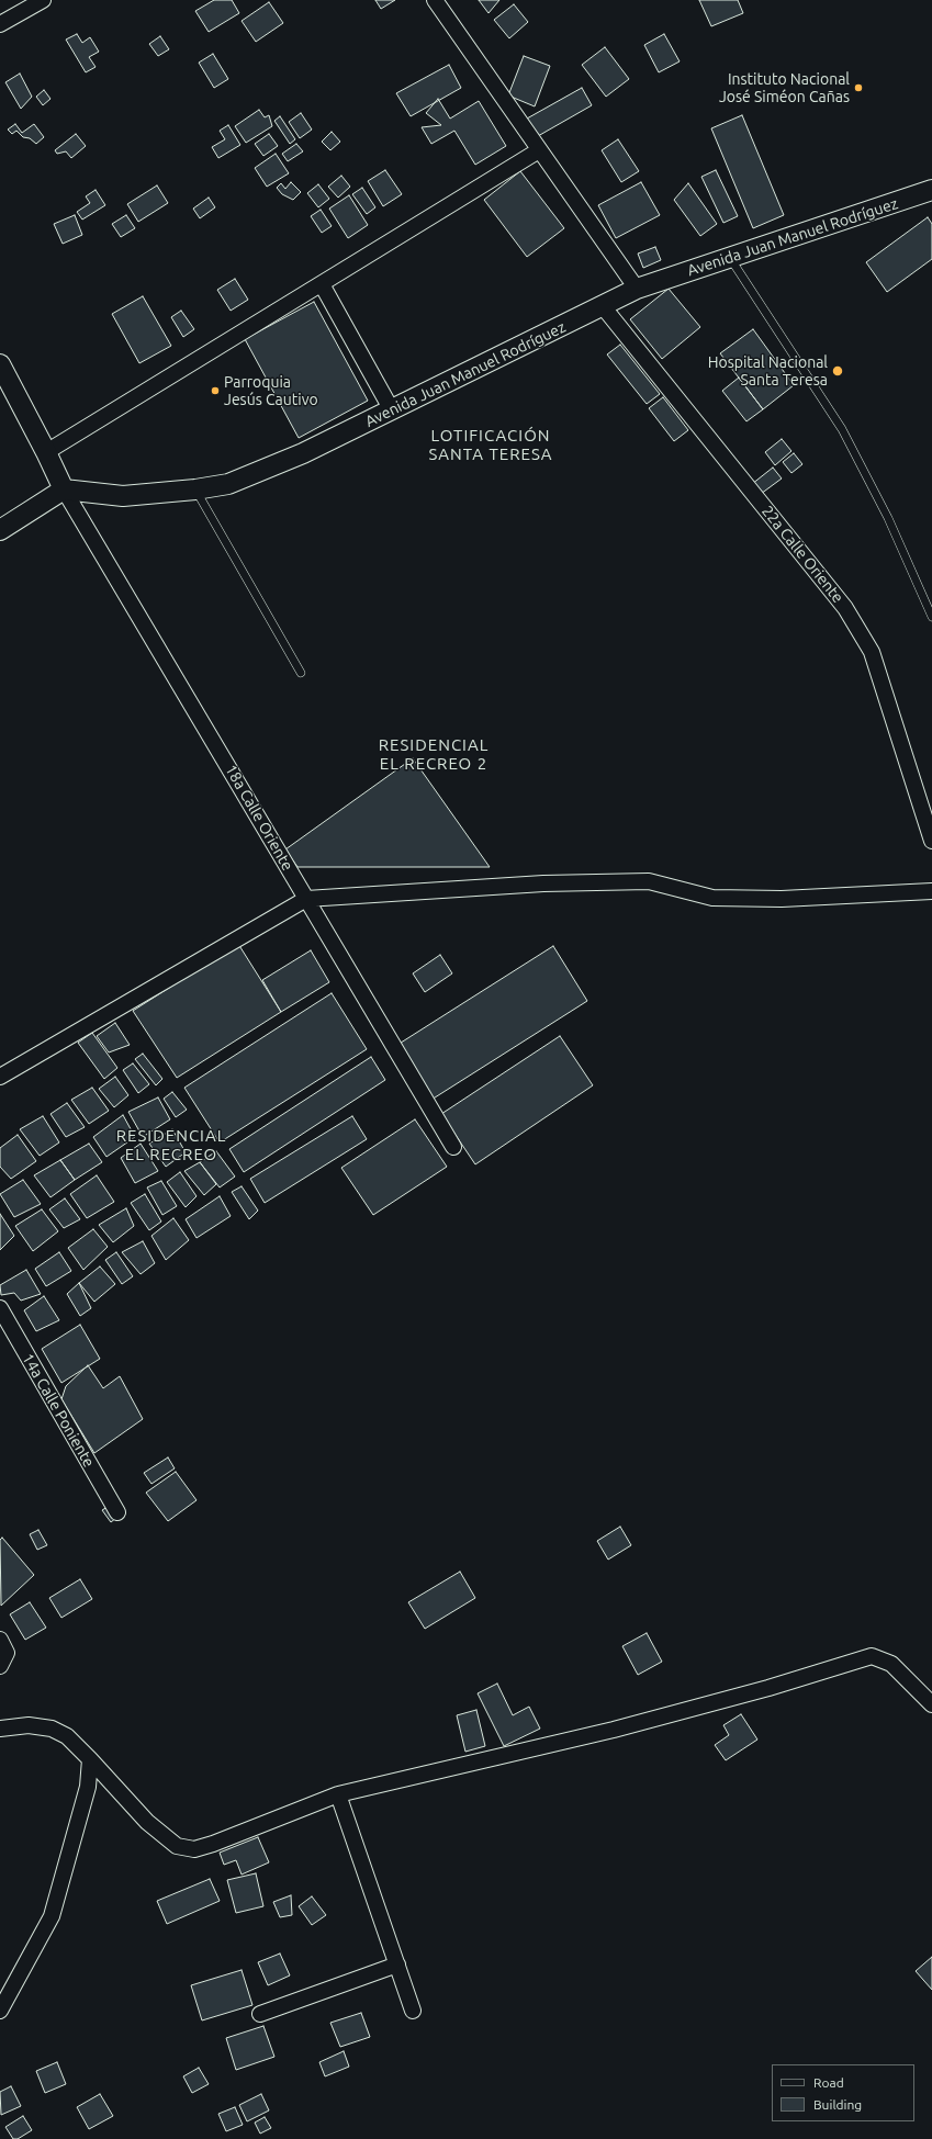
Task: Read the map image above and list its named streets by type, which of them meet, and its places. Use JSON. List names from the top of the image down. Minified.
{"streets":{"street":["Avenida Juan Manuel Rodríguez","22a Calle Oriente","18a Calle Oriente","14a Calle Poniente"]},"crossings":[["Avenida Juan Manuel Rodríguez","22a Calle Oriente"],["Avenida Juan Manuel Rodríguez","18a Calle Oriente"]],"districts":["LOTIFICACIÓN SANTA TERESA","RESIDENCIAL EL RECREO 2","RESIDENCIAL EL RECREO"],"places":["Instituto Nacional José Siméon Cañas","Hospital Nacional Santa Teresa","Parroquia Jesús Cautivo"],"legend":["Road","Building"]}
